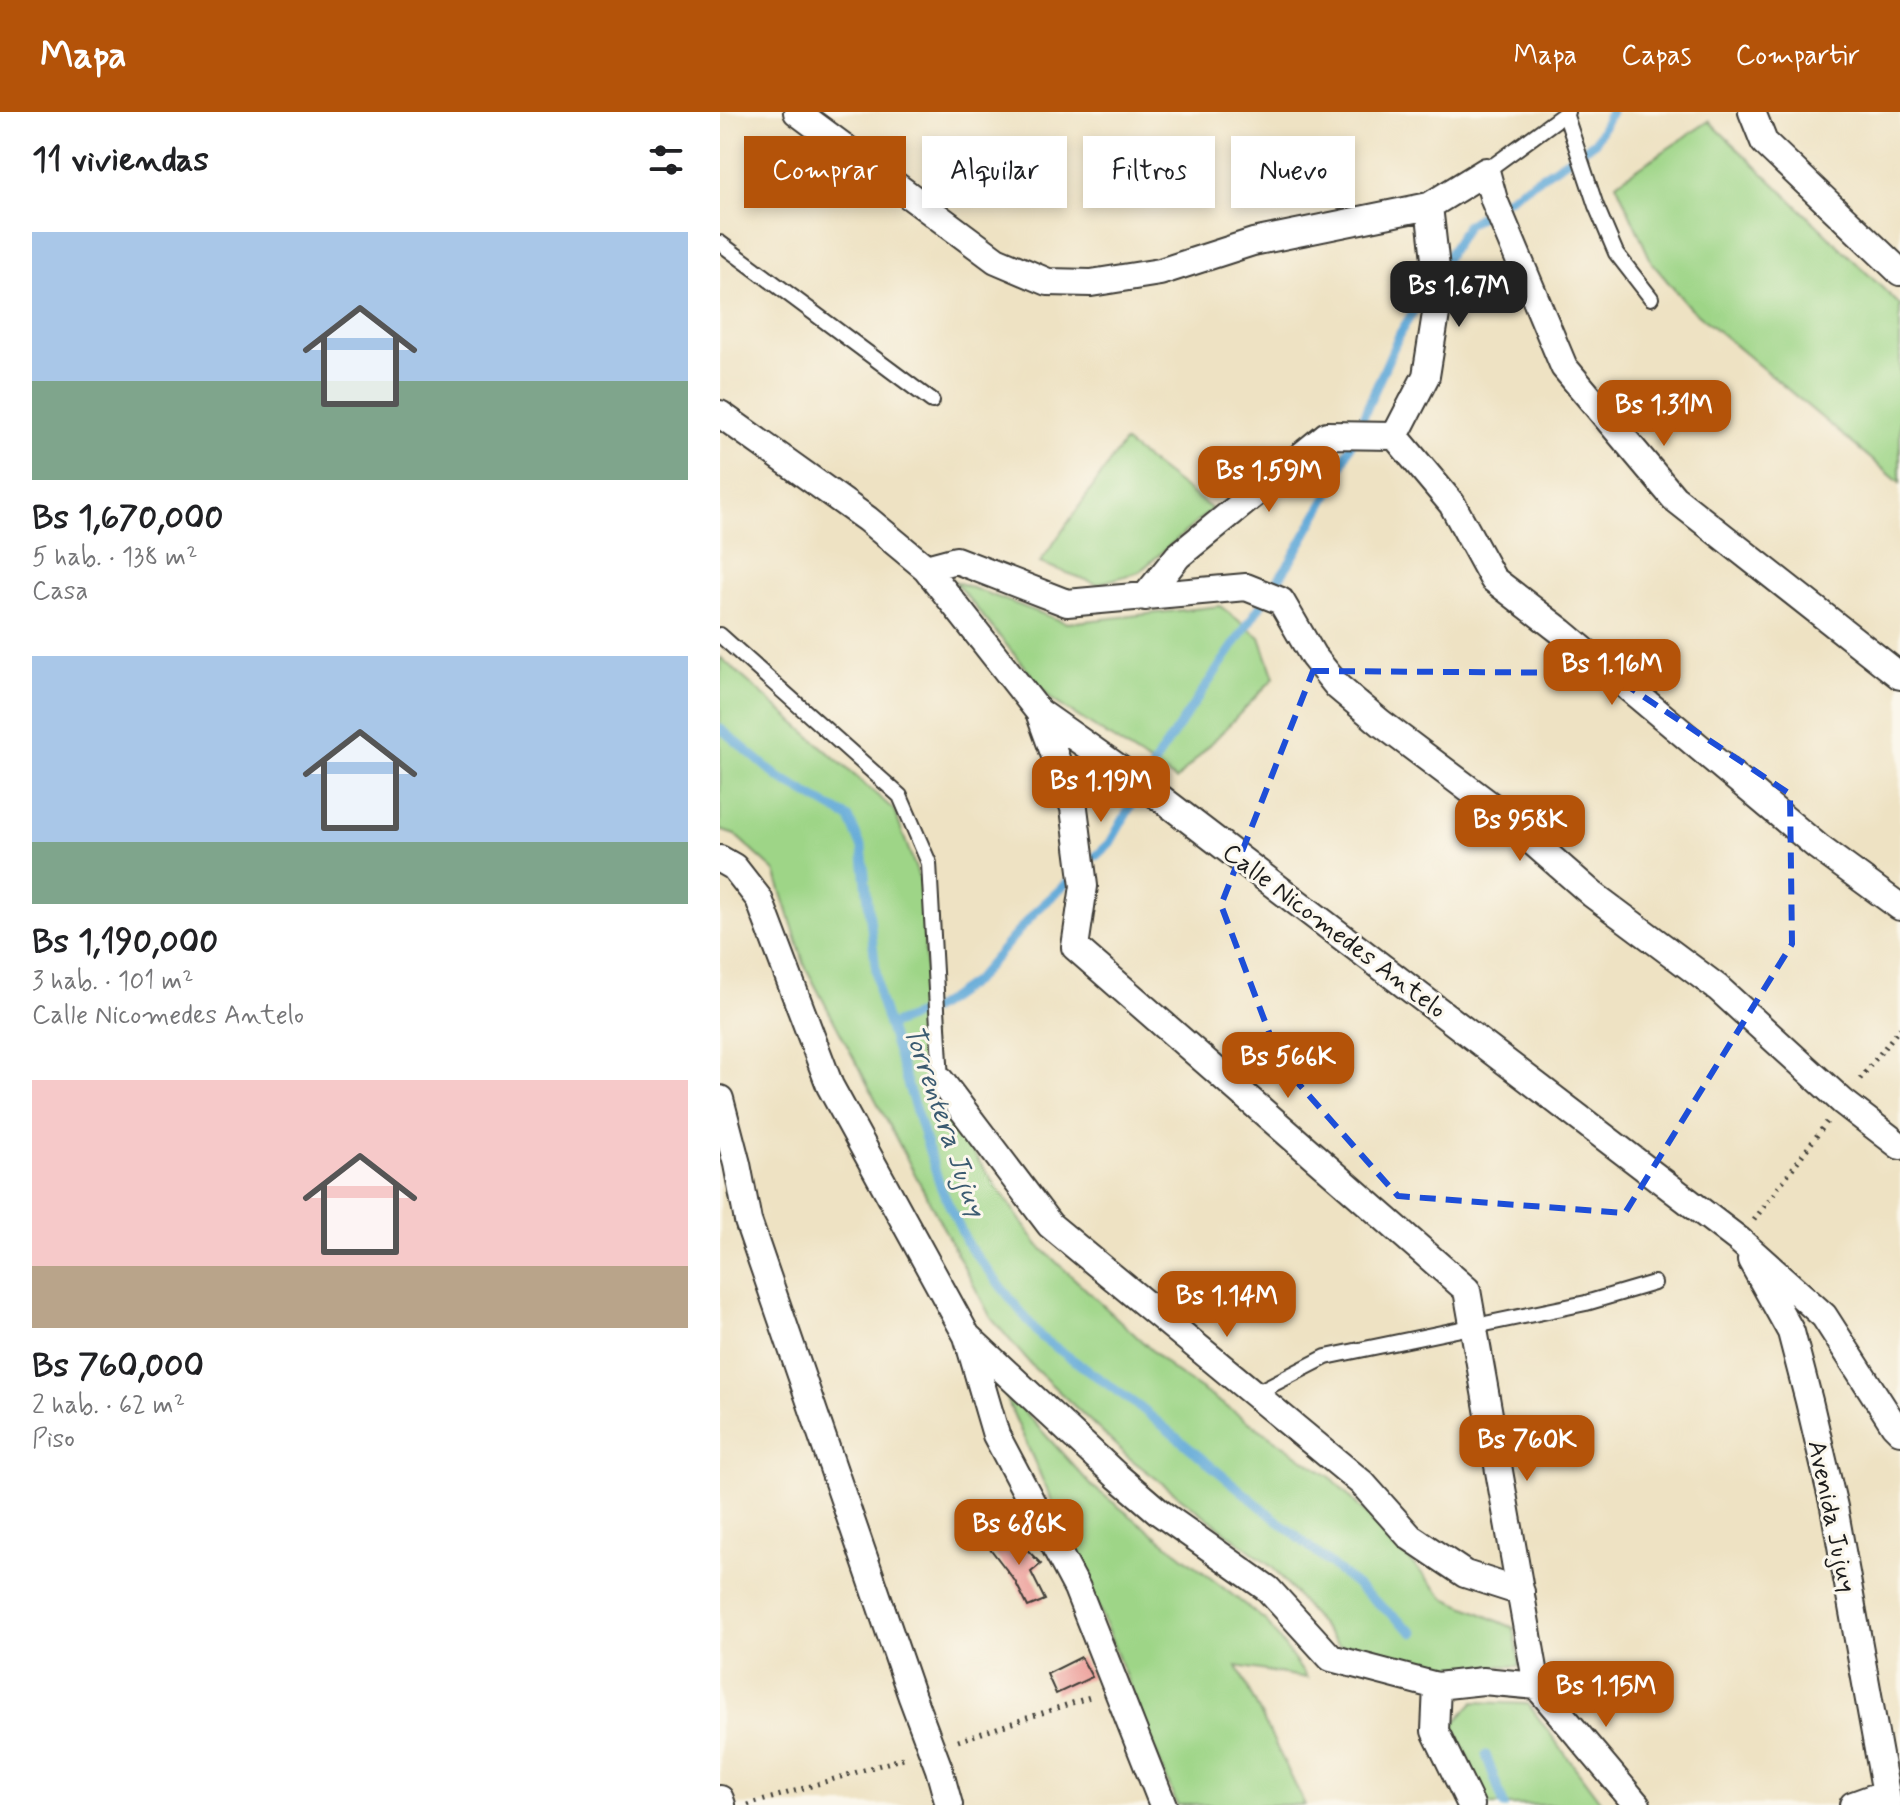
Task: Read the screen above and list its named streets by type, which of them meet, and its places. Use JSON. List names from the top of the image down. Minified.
{"streets":{"street":["Calle Nicomedes Antelo","Avenida Jujuy"]},"crossings":[["Calle Nicomedes Antelo","Avenida Jujuy"]],"water":["Torrentera Jujuy"],"page":{"header":"Mapa","nav":["Mapa","Capas","Compartir"],"heading":"11 viviendas","chip":["Comprar","Alquilar","Filtros","Nuevo"],"list":[{"name":"Bs 1,670,000","note":"5 hab. · 138 m² · Casa"},{"name":"Bs 1,190,000","note":"3 hab. · 101 m² · Calle Nicomedes Antelo"},{"name":"Bs 760,000","note":"2 hab. · 62 m² · Piso"}],"price":["Bs 1.67M","Bs 1.31M","Bs 1.59M","Bs 1.16M","Bs 1.19M","Bs 958K","Bs 566K","Bs 1.14M","Bs 760K","Bs 686K","Bs 1.15M"]}}
